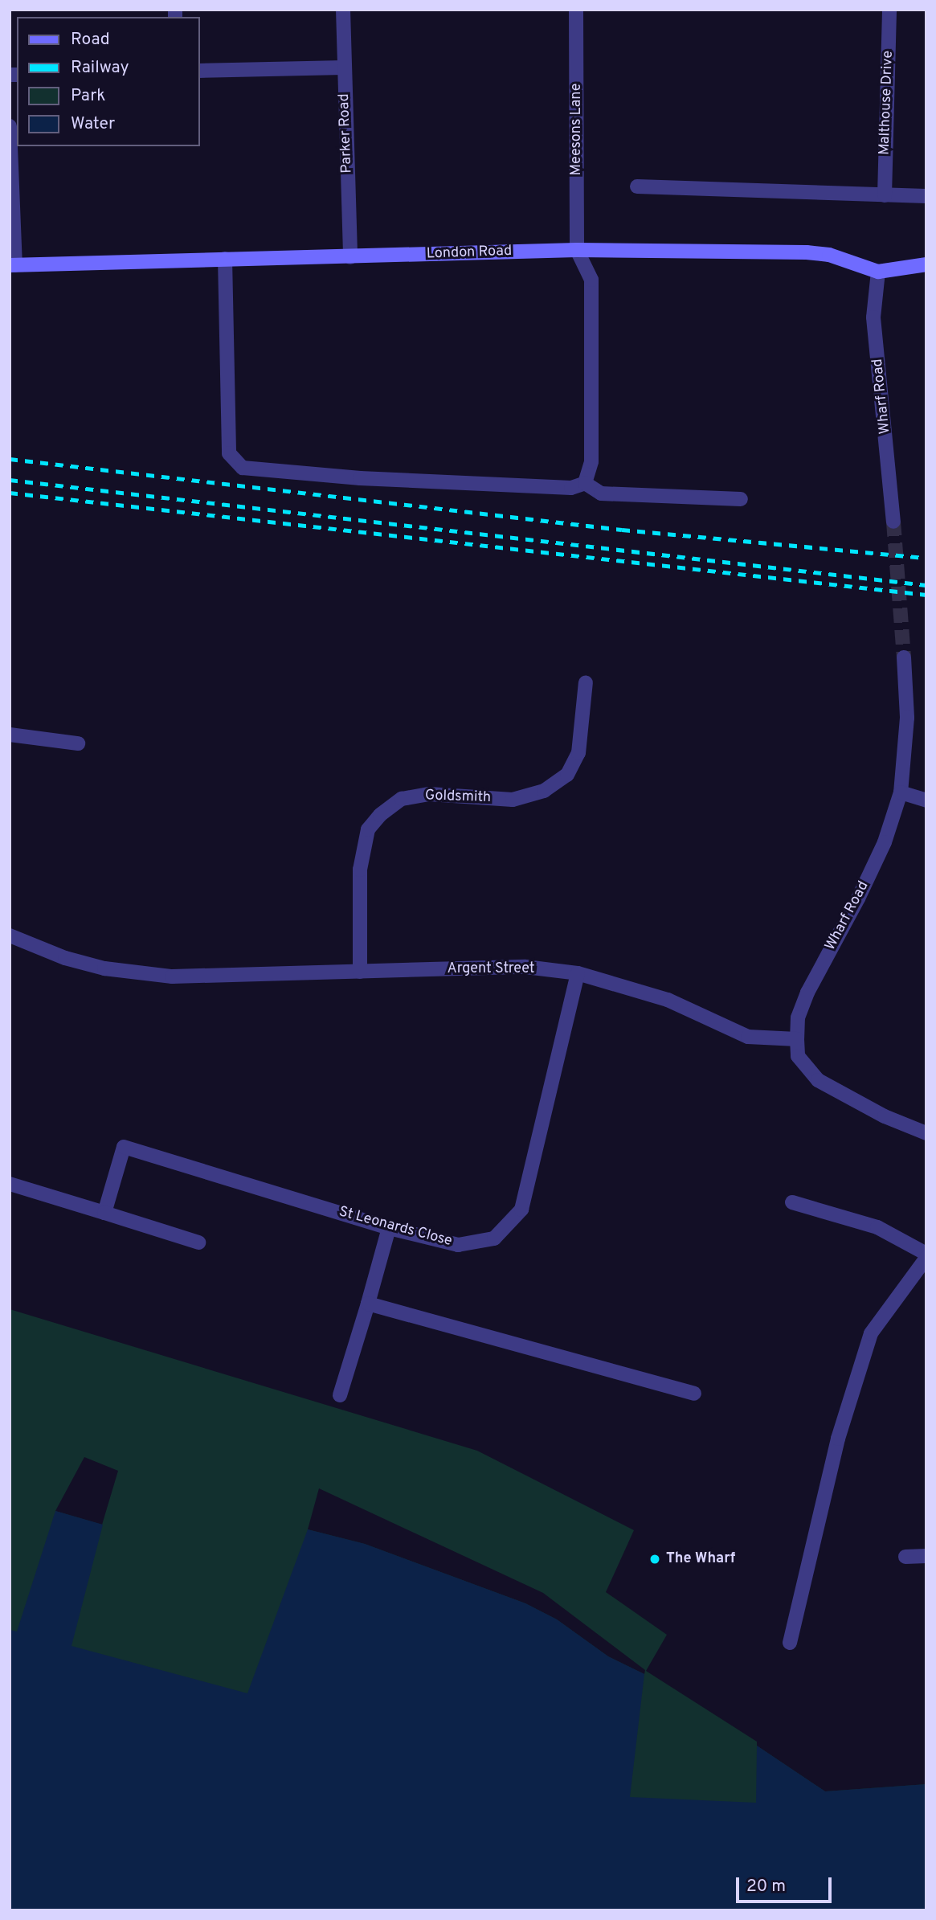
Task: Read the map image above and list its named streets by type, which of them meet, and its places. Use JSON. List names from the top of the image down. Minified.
{"streets":{"street":["Malthouse Drive","Meesons Lane","Parker Road","London Road","Wharf Road","Goldsmith","Argent Street","St Leonards Close"]},"crossings":[["Meesons Lane","London Road"],["Parker Road","London Road"],["London Road","Wharf Road"],["Wharf Road","Argent Street"],["Goldsmith","Argent Street"],["Argent Street","St Leonards Close"]],"places":["The Wharf"],"legend":["Road","Railway","Park","Water"],"scale_bar":"20 m"}
